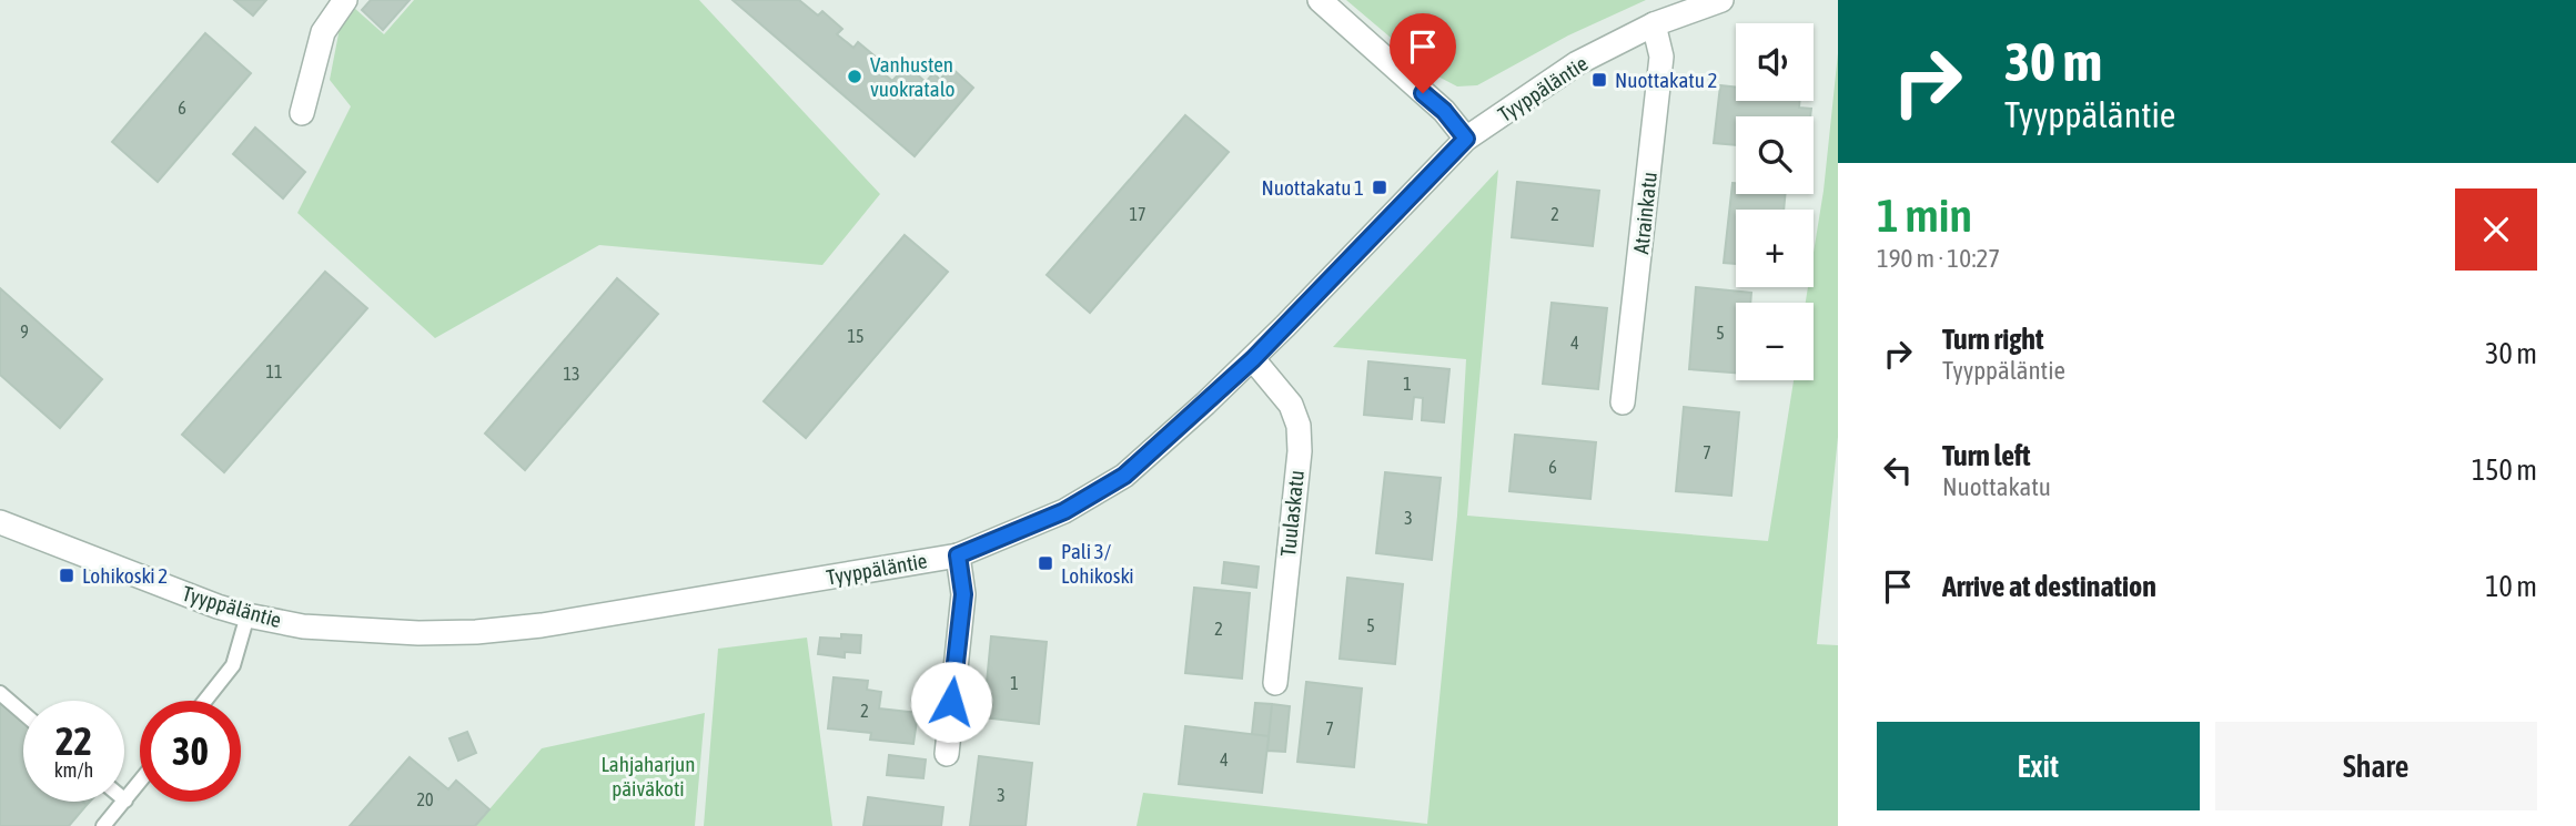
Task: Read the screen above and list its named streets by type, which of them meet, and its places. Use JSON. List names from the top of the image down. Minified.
{"streets":{"street":["Tyyppäläntie","Atrainkatu","Tuulaskatu"]},"crossings":[["Tyyppäläntie","Atrainkatu"],["Tyyppäläntie","Tuulaskatu"]],"parks":["Lahjaharjun päiväkoti"],"places":{"other":["Vanhusten vuokratalo"],"transit":["Nuottakatu 2","Nuottakatu 1","Pali 3/ Lohikoski","Lohikoski 2"]},"house_numbers":["6","17","2","9","5","15","4","11","13","1","7","6","3","5","2","1","2","7","4","3","20"],"page":{"turn":["30 m","Tyyppäläntie"],"map_buttons":["+","−"],"heading":["1 min","190 m · 10:27"],"list":[{"name":"Turn right","note":"Tyyppäläntie","value":"30 m"},{"name":"Turn left","note":"Nuottakatu","value":"150 m"},{"name":"Arrive at destination","value":"10 m"}],"speed":"22 km/h","limit":"30","buttons":["Exit","Share"]}}
